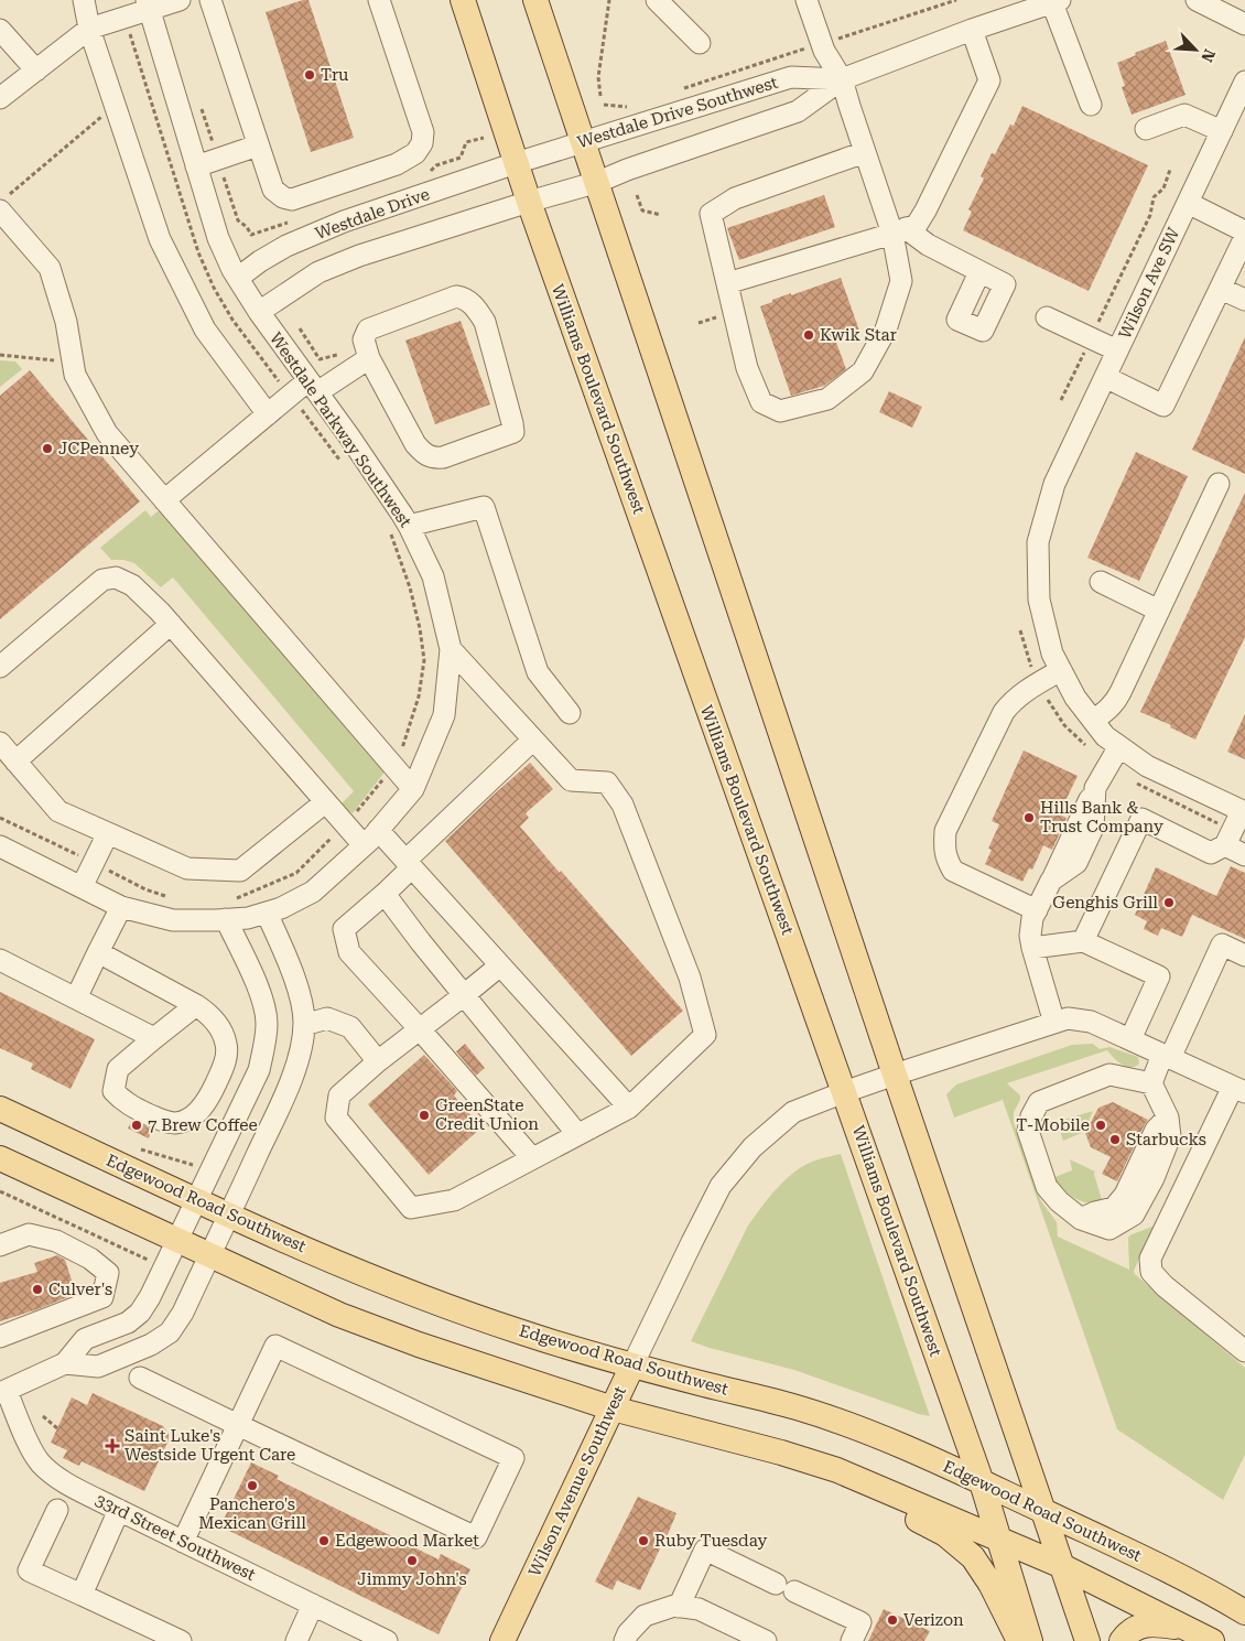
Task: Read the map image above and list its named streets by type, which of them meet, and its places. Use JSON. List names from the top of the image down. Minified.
{"streets":{"main road":["Williams Boulevard Southwest","Edgewood Road Southwest","Wilson Avenue Southwest"],"street":["Westdale Drive Southwest","Westdale Drive","Wilson Ave SW","Westdale Parkway Southwest","33rd Street Southwest"]},"crossings":[["Westdale Drive Southwest","Westdale Drive"],["Westdale Drive Southwest","Williams Boulevard Southwest"],["Westdale Drive","Williams Boulevard Southwest"],["Westdale Drive","Westdale Parkway Southwest"],["Williams Boulevard Southwest","Edgewood Road Southwest"],["Williams Boulevard Southwest","Wilson Avenue Southwest"],["Edgewood Road Southwest","Wilson Avenue Southwest"]],"places":{"other":["Tru","Kwik Star","JCPenney","Hills Bank & Trust Company","Genghis Grill","GreenState Credit Union","7 Brew Coffee","T-Mobile","Starbucks","Culver's","Panchero's Mexican Grill","Edgewood Market","Ruby Tuesday","Jimmy John's","Verizon"],"health":["Saint Luke's Westside Urgent Care"]},"north":"bottom right"}
